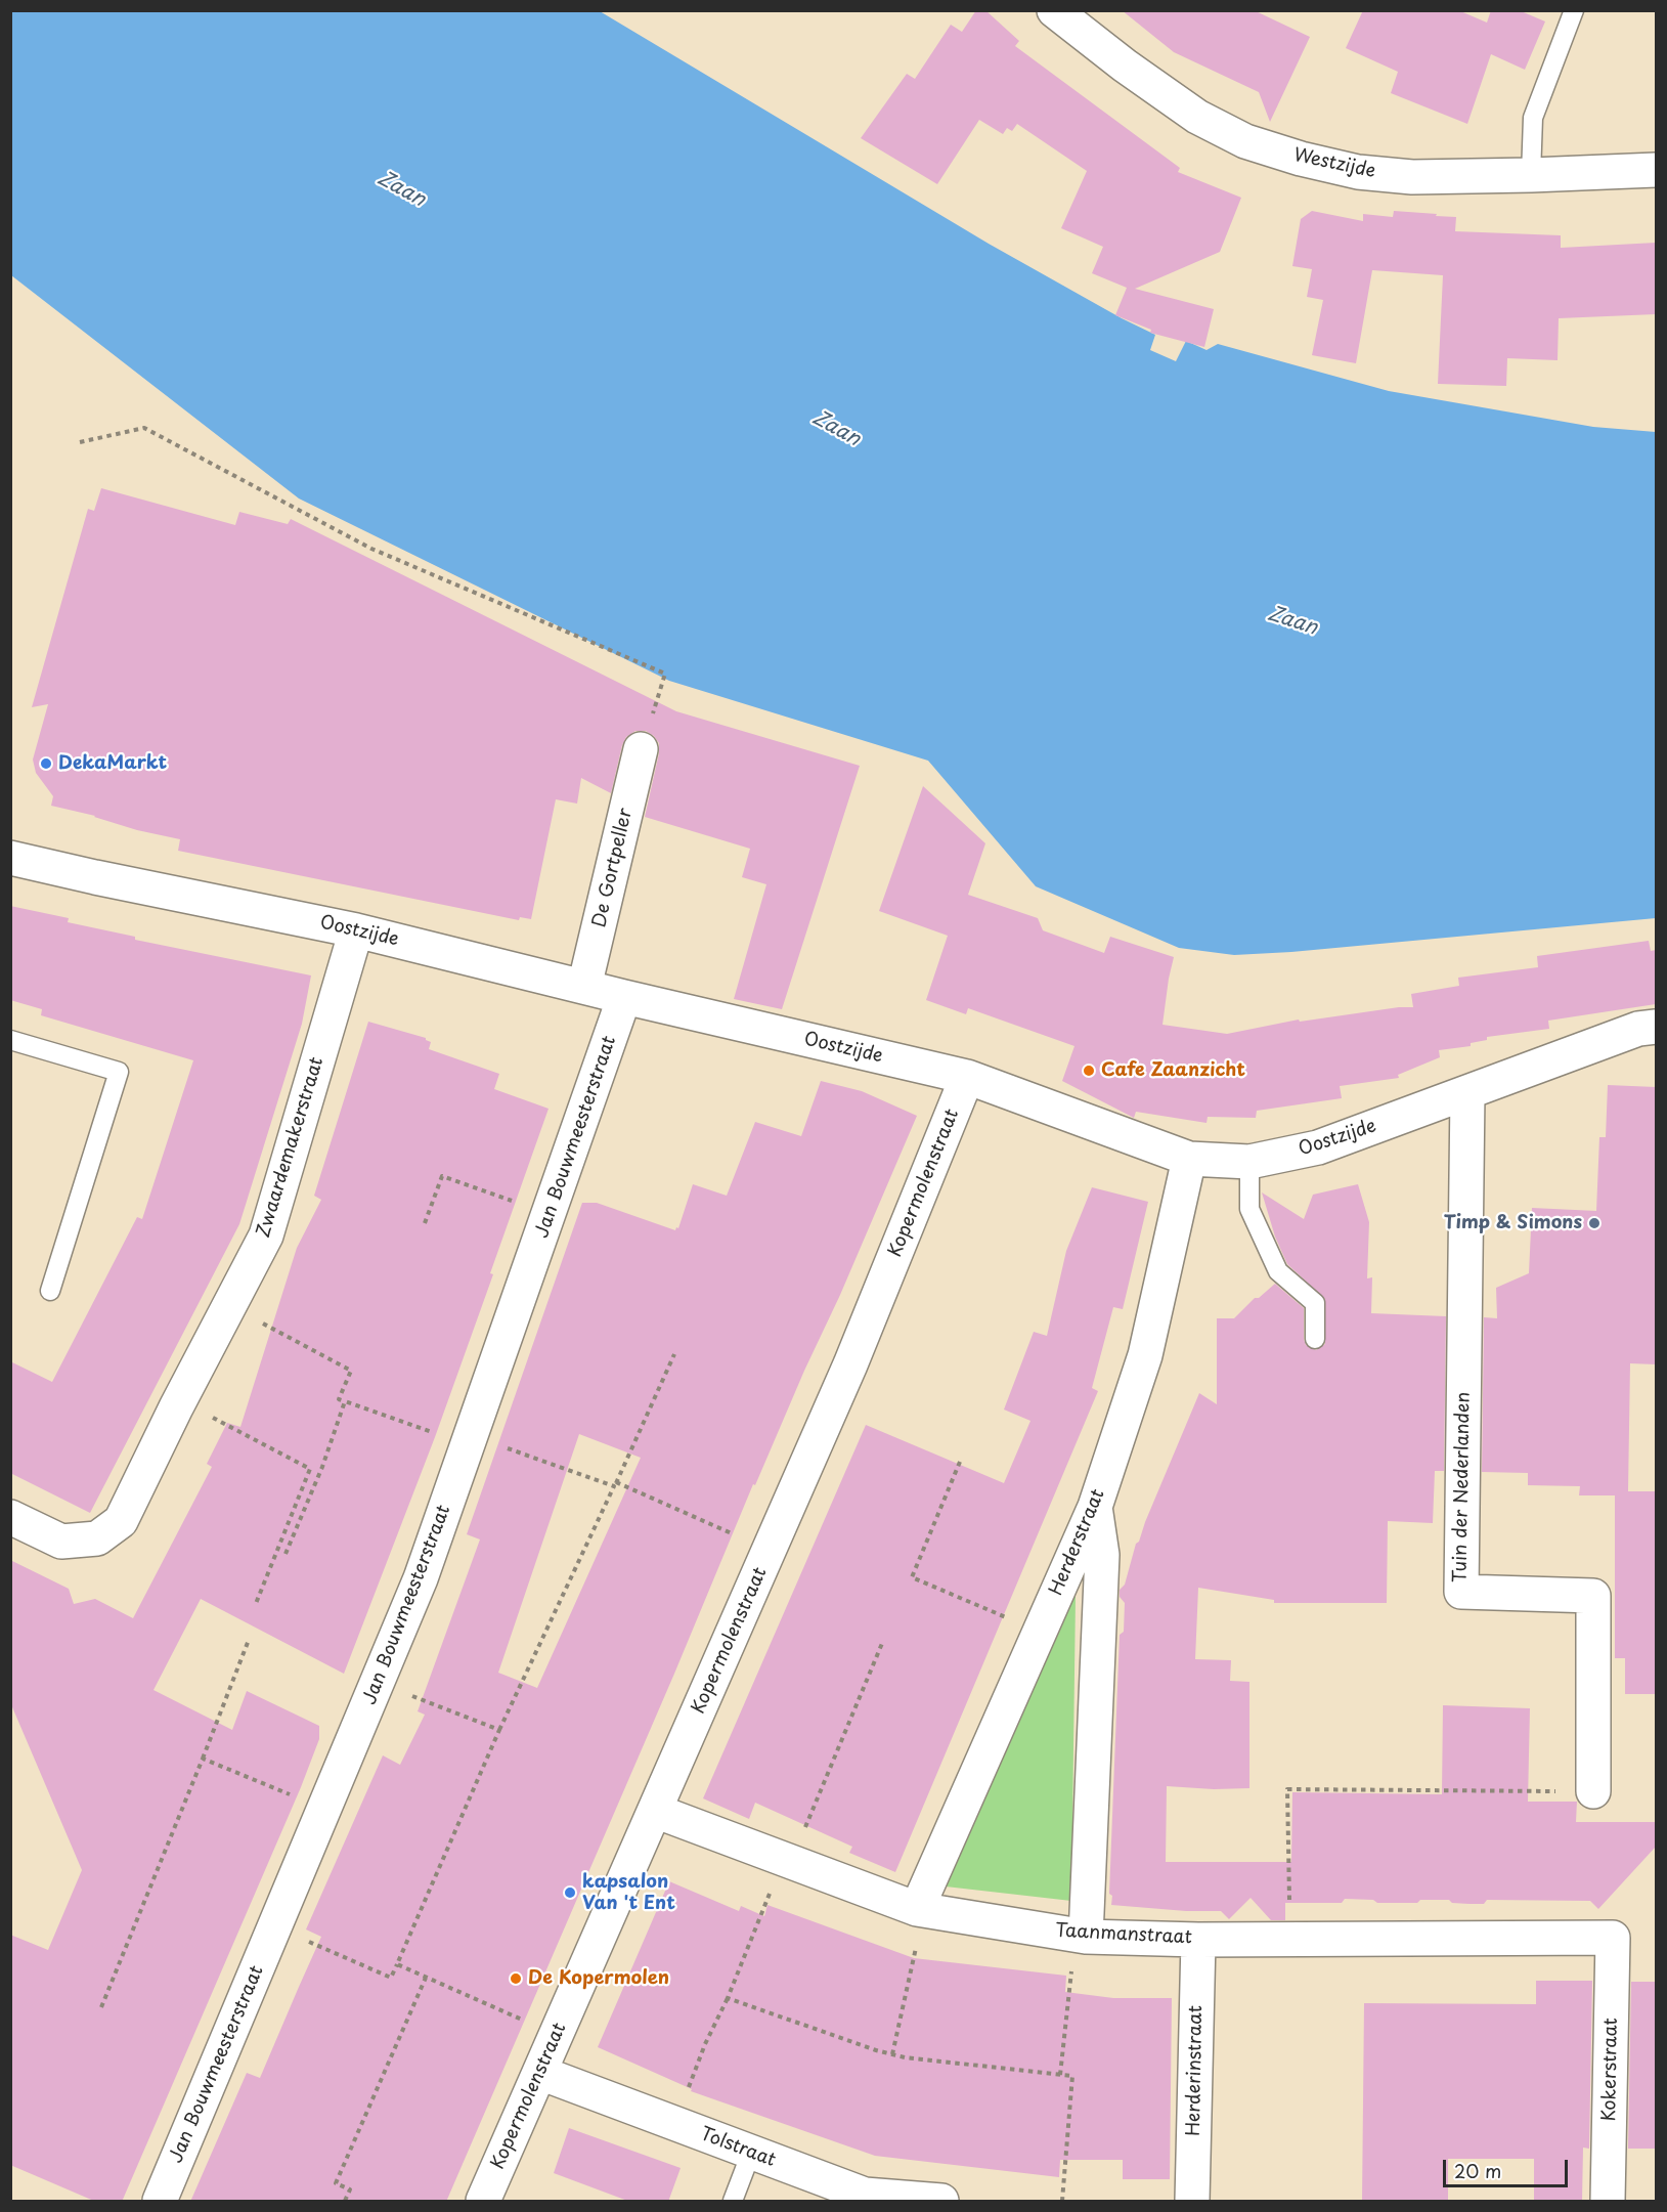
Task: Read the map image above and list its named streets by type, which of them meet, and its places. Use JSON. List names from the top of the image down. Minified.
{"streets":{"street":["Westzijde","De Gortpeller","Oostzijde","Jan Bouwmeesterstraat","Zwaardemakerstraat","Kopermolenstraat","Tuin der Nederlanden","Herderstraat","Taanmanstraat","Kokerstraat","Herderinstraat","Tolstraat"]},"crossings":[["De Gortpeller","Oostzijde"],["Oostzijde","Jan Bouwmeesterstraat"],["Oostzijde","Zwaardemakerstraat"],["Oostzijde","Kopermolenstraat"],["Oostzijde","Tuin der Nederlanden"],["Oostzijde","Herderstraat"],["Kopermolenstraat","Taanmanstraat"],["Kopermolenstraat","Tolstraat"],["Herderstraat","Taanmanstraat"],["Taanmanstraat","Kokerstraat"],["Taanmanstraat","Herderinstraat"]],"water":["Zaan"],"places":["DekaMarkt","Cafe Zaanzicht","Timp & Simons","kapsalon Van 't Ent","De Kopermolen"],"scale_bar":"20 m"}
